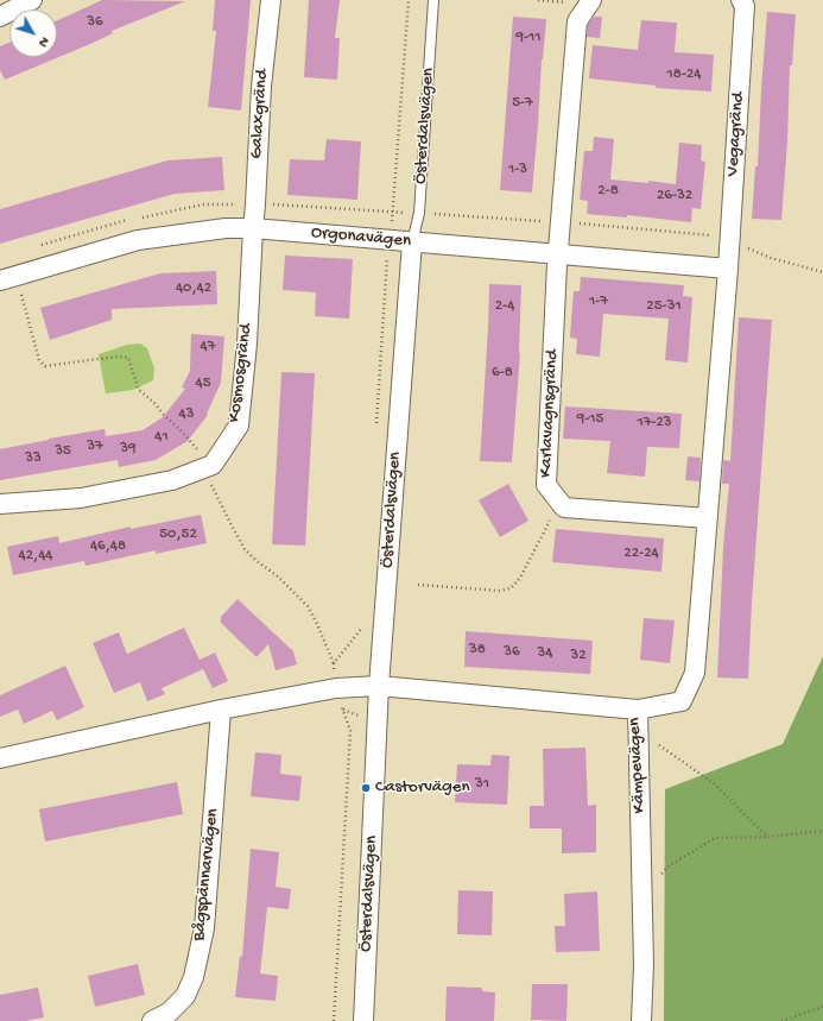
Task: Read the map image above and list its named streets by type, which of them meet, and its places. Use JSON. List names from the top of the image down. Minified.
{"streets":{"street":["Galaxgränd","Österdalsvägen","Vegagränd","Orgonavägen","Kosmosgränd","Karlavagnsgränd","Kämpevägen","Bågspännarvägen"]},"crossings":[["Galaxgränd","Orgonavägen"],["Galaxgränd","Kosmosgränd"],["Österdalsvägen","Orgonavägen"],["Österdalsvägen","Kämpevägen"],["Vegagränd","Orgonavägen"],["Orgonavägen","Kosmosgränd"],["Orgonavägen","Karlavagnsgränd"]],"places":["Castorvägen"],"house_numbers":["36","9-11","18-24","5-7","1-3","2-8","26-32","40,42","1-7","2-4","25-31","47","6-8","45","43","9-15","17-23","41","37","39","35","33","50,52","46,48","22-24","42,44","38","36","34","32","31"],"north":"bottom right"}
